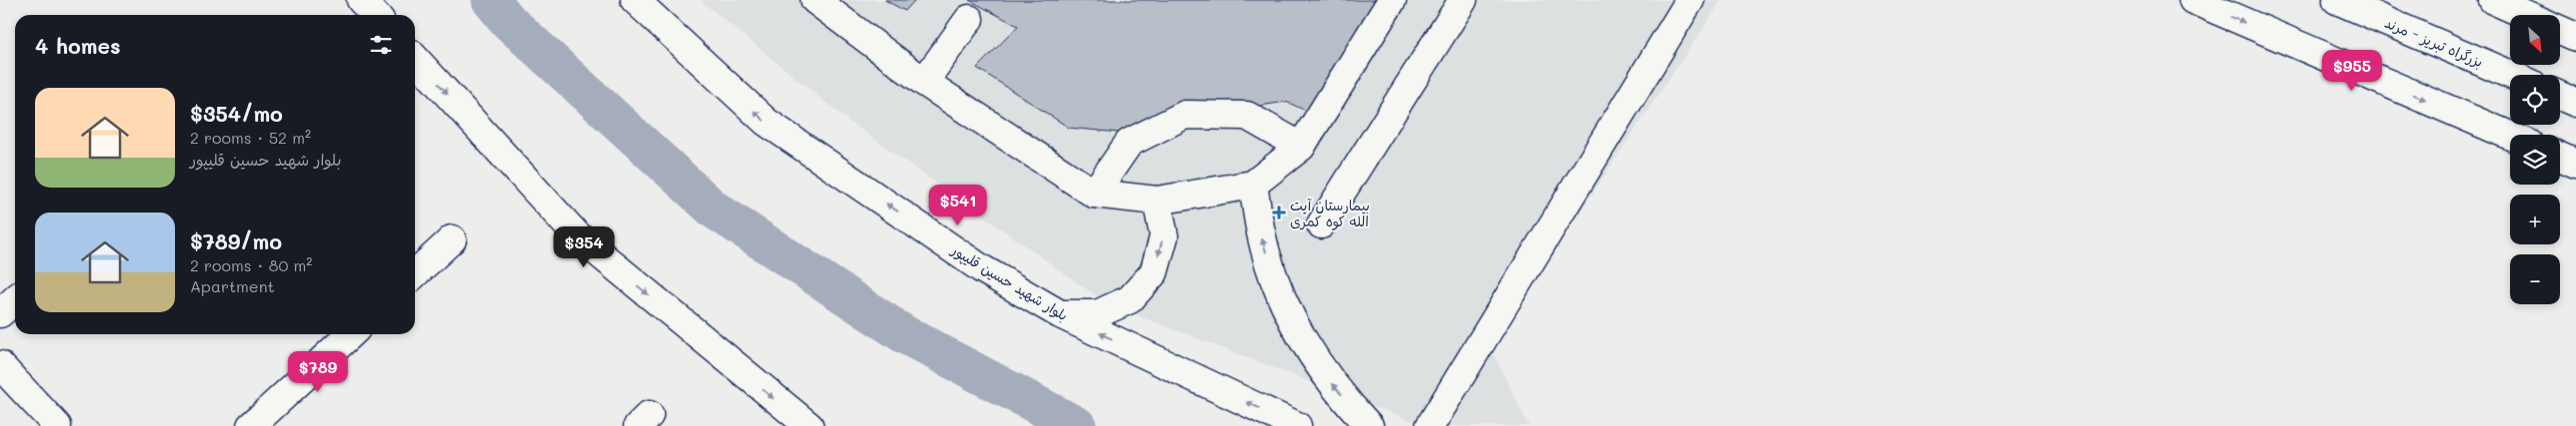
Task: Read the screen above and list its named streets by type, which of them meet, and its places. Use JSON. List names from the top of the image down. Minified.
{"streets":{"street":["بزرگراه تبریز - مرند","بلوار شهید حسین قلیپور"]},"places":{"health":["بیمارستان آیت الله کوه کمری"]},"north":"bottom right","page":{"map_buttons":["+","−"],"heading":"4 homes","price":["$955","$541","$354","$789"],"list":[{"name":"$354/mo","note":"2 rooms · 52 m² · بلوار شهید حسین قلیپور"},{"name":"$789/mo","note":"2 rooms · 80 m² · Apartment"}]}}
